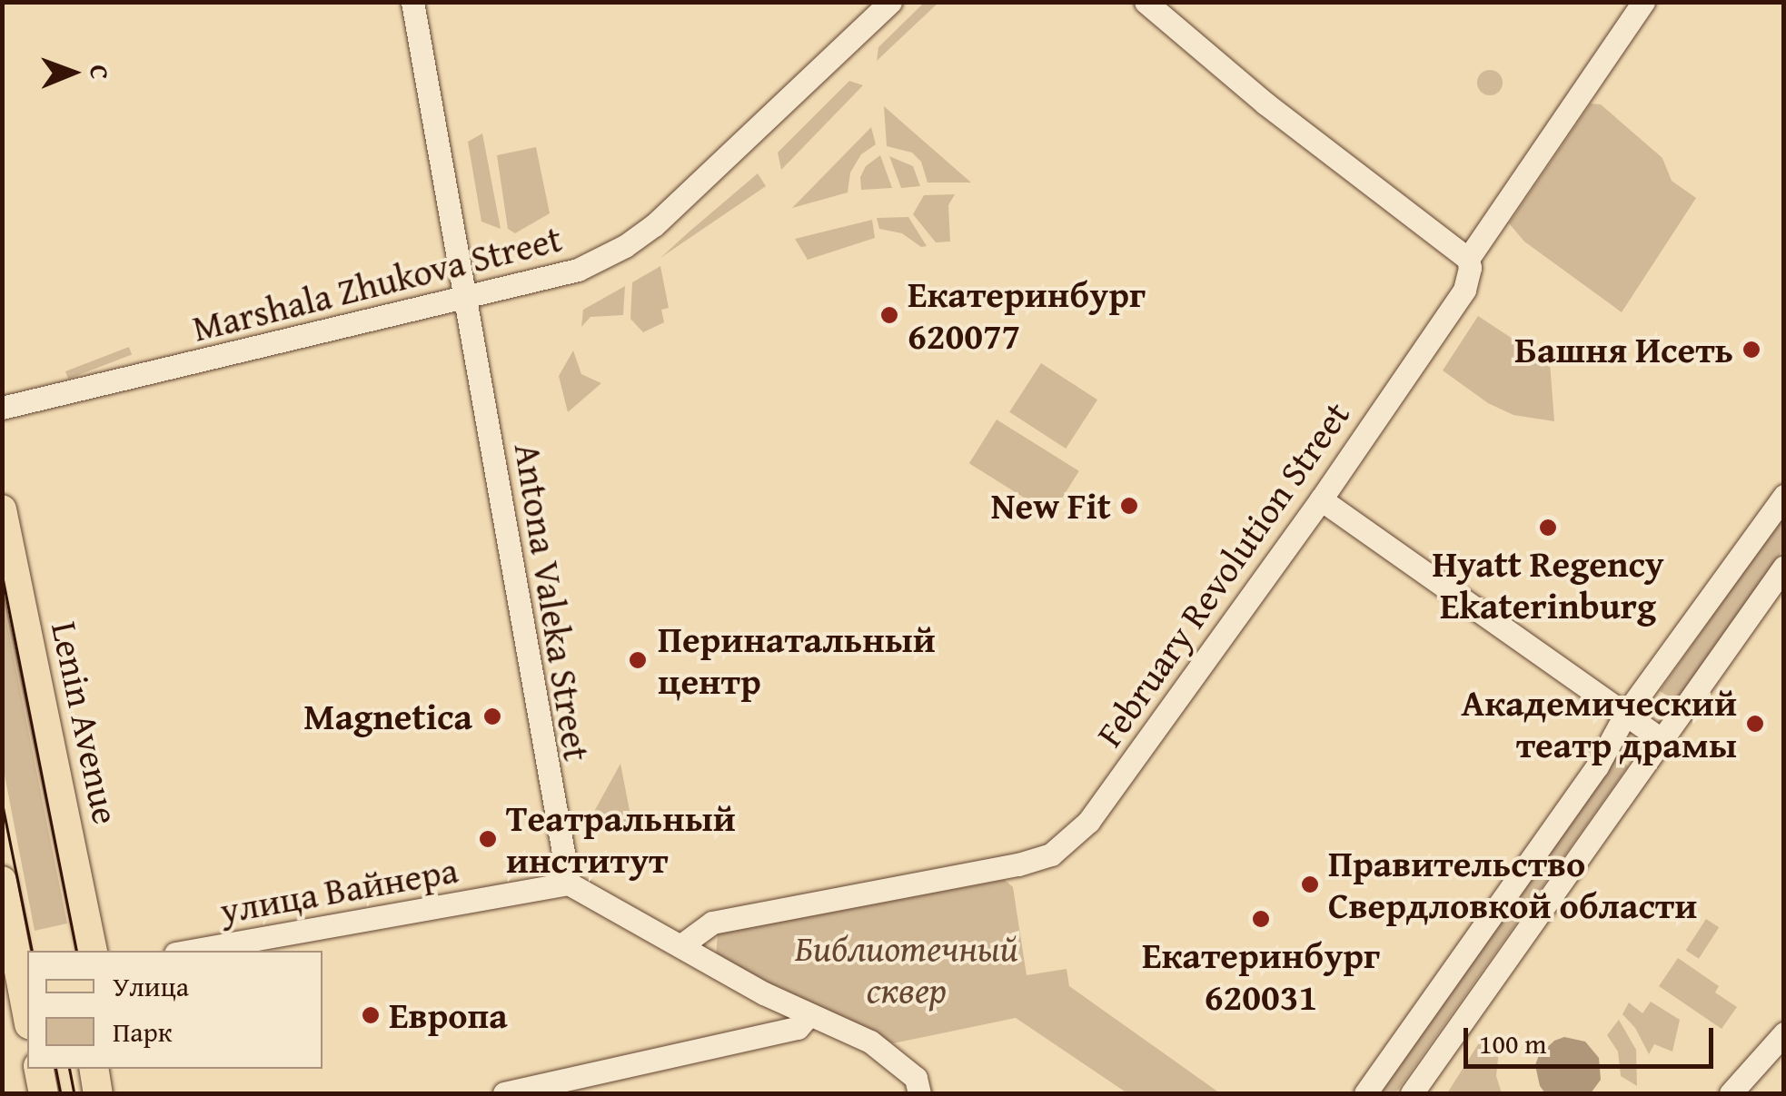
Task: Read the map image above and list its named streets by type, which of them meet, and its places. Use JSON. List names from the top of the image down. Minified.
{"streets":{"main road":["Lenin Avenue"],"street":["Marshala Zhukova Street","February Revolution Street","Antona Valeka Street","улица Вайнера"]},"crossings":[["Marshala Zhukova Street","Antona Valeka Street"],["Antona Valeka Street","улица Вайнера"]],"parks":["Библиотечный сквер"],"places":["Екатеринбург 620077","Башня Исеть","New Fit","Hyatt Regency Ekaterinburg","Перинатальный центр","Magnetica","Академический театр драмы","Театральный институт","Правительство Свердловкой области","Екатеринбург 620031","Европа"],"legend":["Улица","Парк"],"scale_bar":"100 m","north":"right"}
